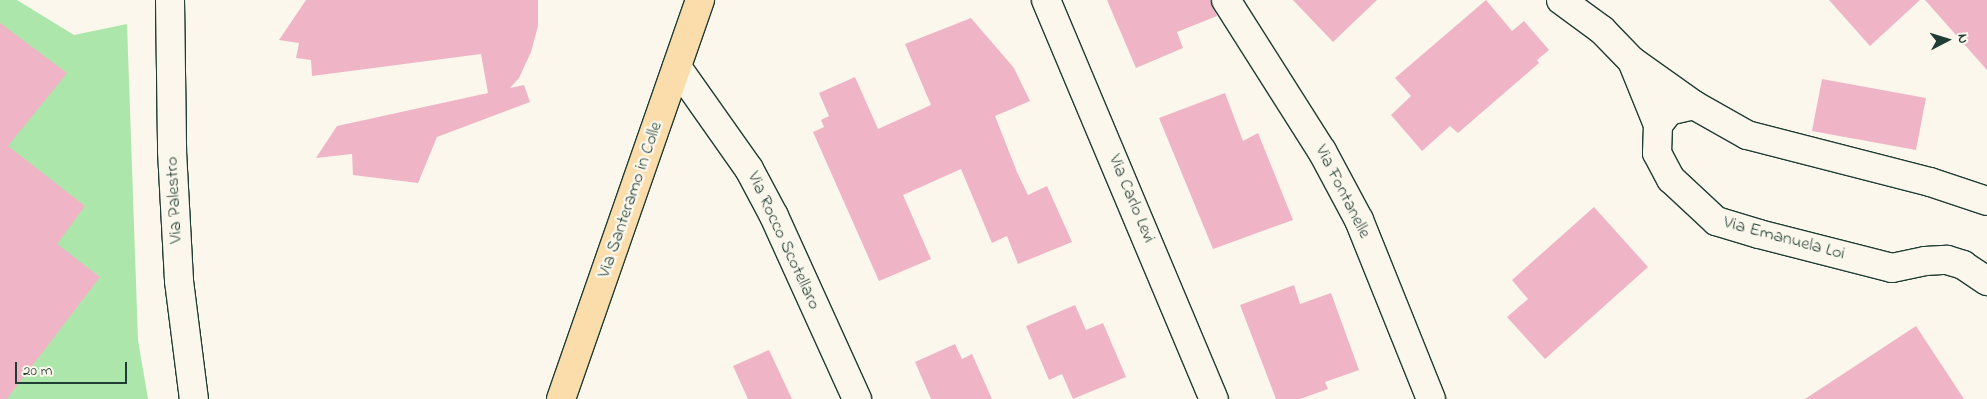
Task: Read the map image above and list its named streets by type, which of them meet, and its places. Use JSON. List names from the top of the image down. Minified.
{"streets":{"main road":["Via Santeramo in Colle"],"street":["Via Fontanelle","Via Carlo Levi","Via Palestro","Via Emanuela Loi","Via Rocco Scotellaro"]},"crossings":[["Via Santeramo in Colle","Via Rocco Scotellaro"]],"scale_bar":"20 m","north":"right"}
